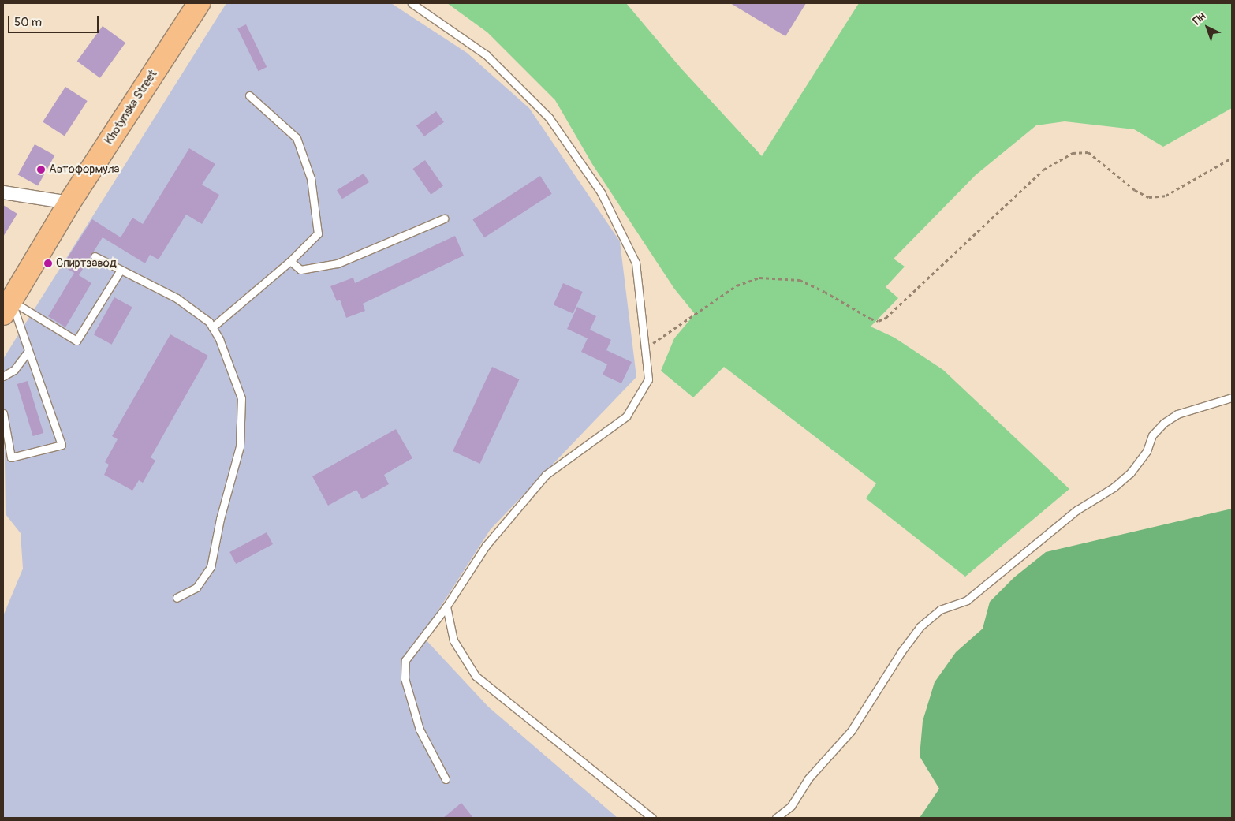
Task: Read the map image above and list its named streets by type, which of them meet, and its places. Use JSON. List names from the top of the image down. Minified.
{"streets":{"highway":["Khotynska Street"]},"places":["Автоформула","Спиртзавод"],"scale_bar":"50 m","north":"top left"}
